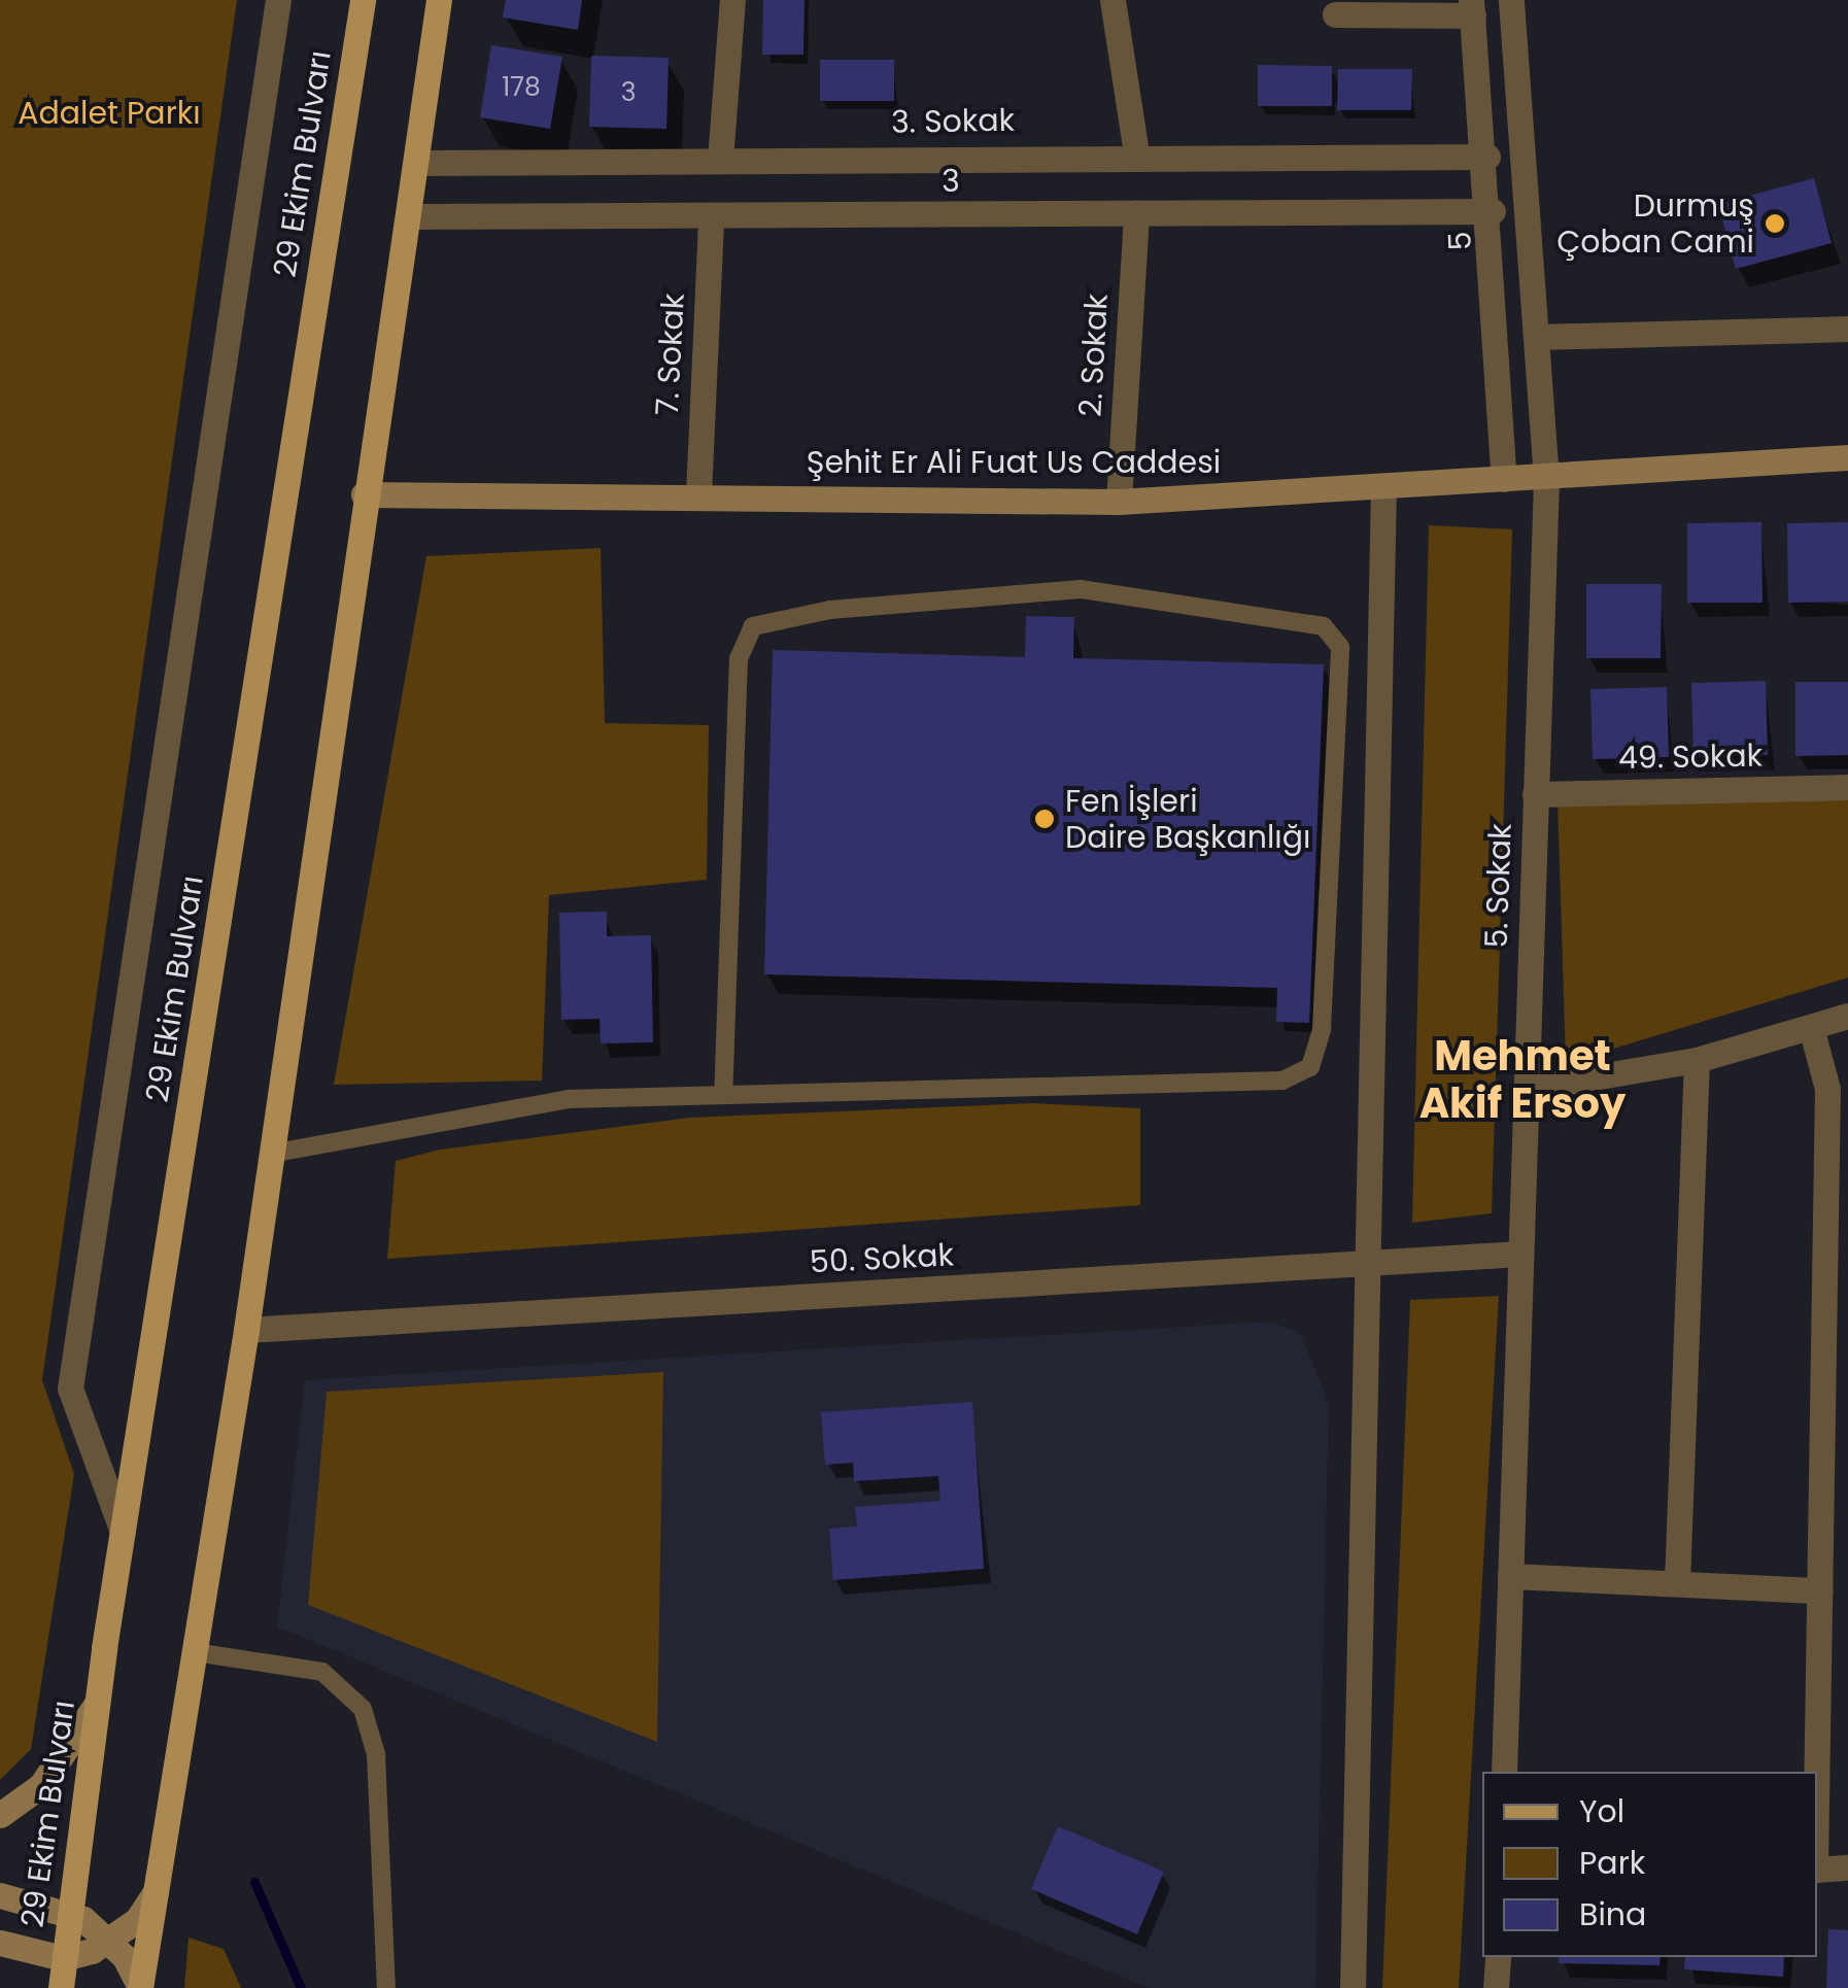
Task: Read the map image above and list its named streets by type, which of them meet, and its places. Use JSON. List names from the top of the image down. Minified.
{"streets":{"main road":["29 Ekim Bulvarı"],"street":["3. Sokak","3","5","7. Sokak","2. Sokak","Şehit Er Ali Fuat Us Caddesi","49. Sokak","5. Sokak","50. Sokak"]},"crossings":[["3. Sokak","5"],["3","5"],["3","7. Sokak"],["3","2. Sokak"],["5","Şehit Er Ali Fuat Us Caddesi"],["7. Sokak","Şehit Er Ali Fuat Us Caddesi"],["2. Sokak","Şehit Er Ali Fuat Us Caddesi"],["Şehit Er Ali Fuat Us Caddesi","5. Sokak"],["49. Sokak","5. Sokak"],["5. Sokak","50. Sokak"]],"districts":["Mehmet Akif Ersoy"],"parks":["Adalet Parkı"],"places":["Durmuş Çoban Cami","Fen İşleri Daire Başkanlığı"],"house_numbers":["178","3"],"legend":["Yol","Park","Bina"]}
